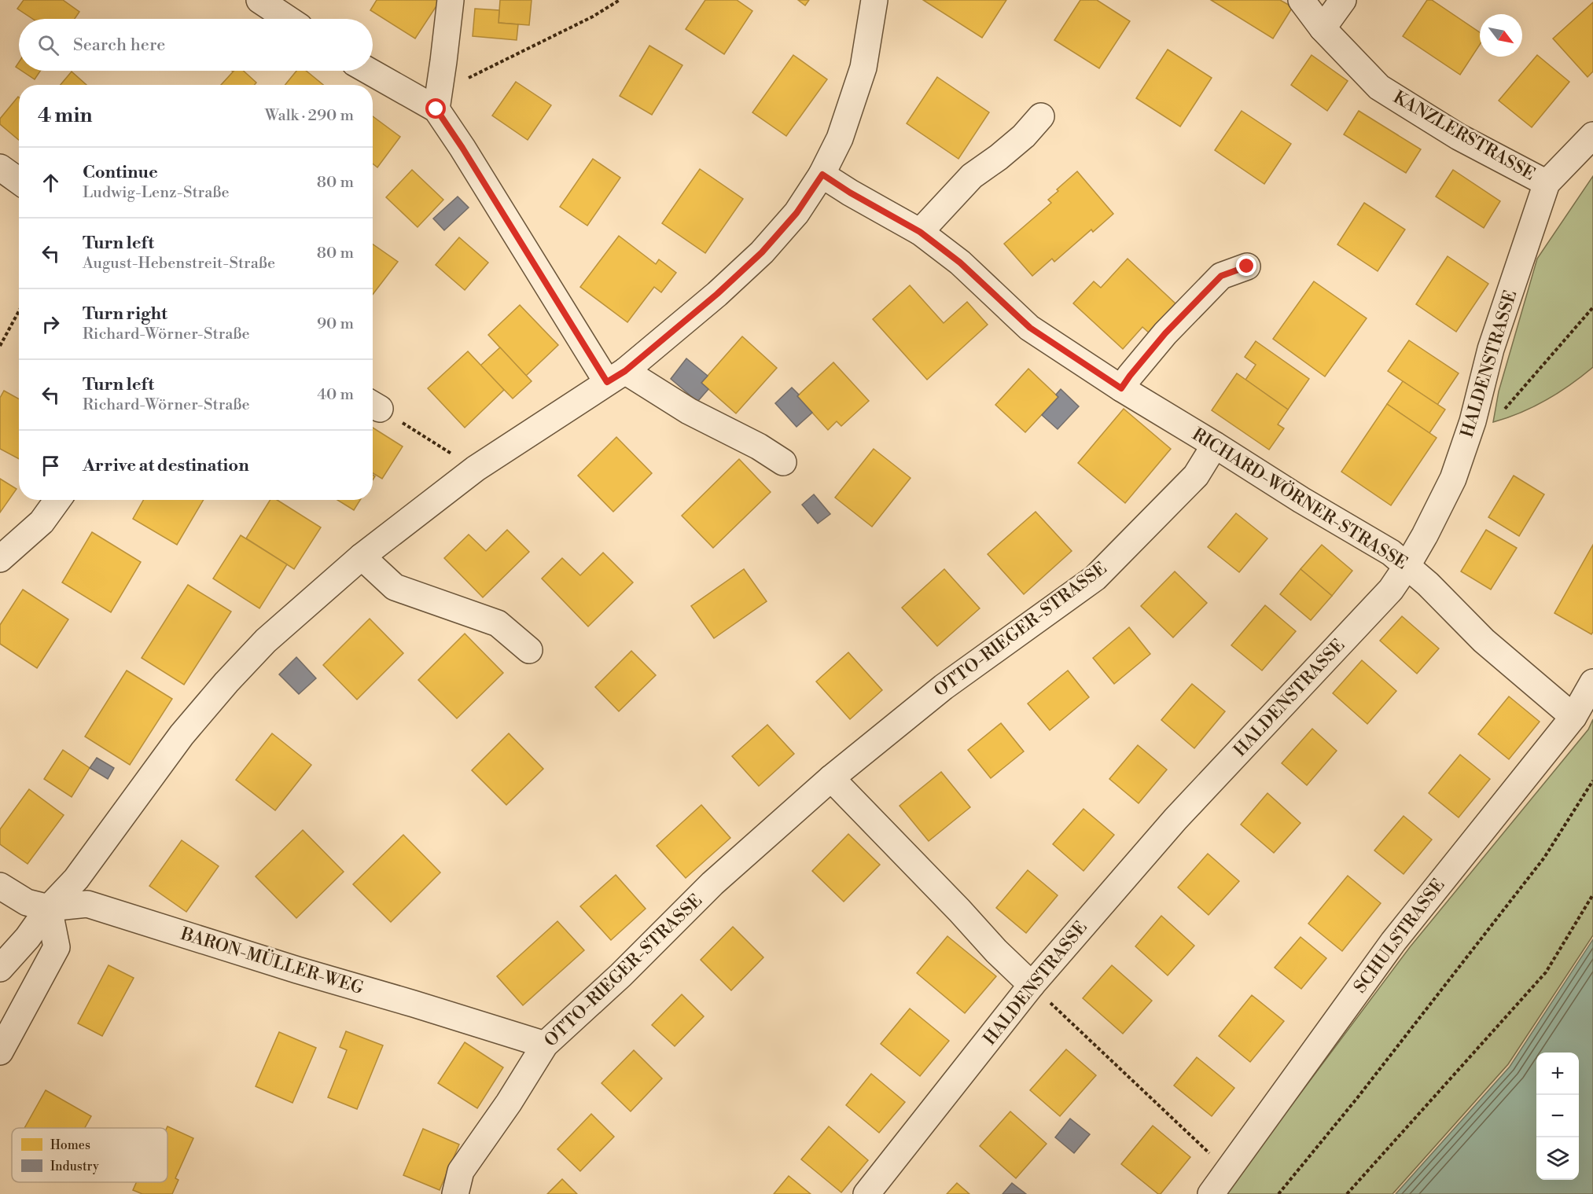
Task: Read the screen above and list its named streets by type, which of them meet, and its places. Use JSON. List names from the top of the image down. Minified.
{"streets":{"street":["KANZLERSTRASSE","HALDENSTRASSE","RICHARD-WÖRNER-STRASSE","OTTO-RIEGER-STRASSE","SCHULSTRASSE","BARON-MÜLLER-WEG"]},"crossings":[["KANZLERSTRASSE","HALDENSTRASSE"],["HALDENSTRASSE","RICHARD-WÖRNER-STRASSE"],["RICHARD-WÖRNER-STRASSE","OTTO-RIEGER-STRASSE"],["RICHARD-WÖRNER-STRASSE","SCHULSTRASSE"],["OTTO-RIEGER-STRASSE","BARON-MÜLLER-WEG"]],"legend":["Homes","Industry"],"north":"bottom right","page":{"search":"Search here","heading":["4 min","Walk · 290 m"],"list":[["Continue","Ludwig-Lenz-Straße","80 m"],["Turn left","August-Hebenstreit-Straße","80 m"],["Turn right","Richard-Wörner-Straße","90 m"],["Turn left","Richard-Wörner-Straße","40 m"],"Arrive at destination"],"map_buttons":["+","−"]}}
